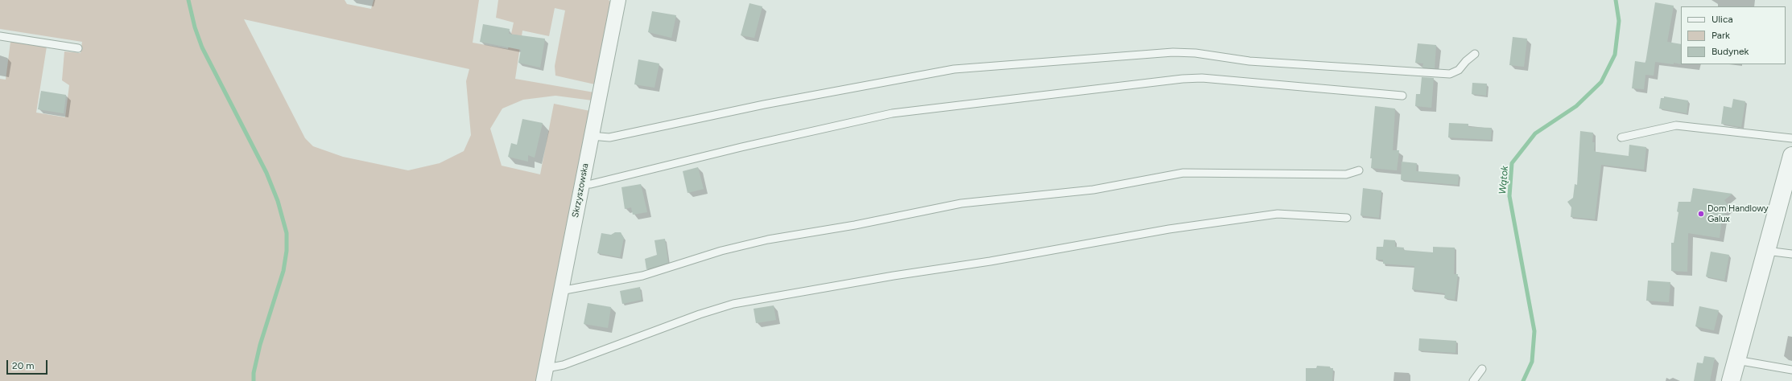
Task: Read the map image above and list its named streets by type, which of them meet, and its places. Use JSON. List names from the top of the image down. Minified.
{"streets":{"street":["Skrzyszowska"]},"water":["Wątok"],"places":["Dom Handlowy Galux"],"legend":["Ulica","Park","Budynek"],"scale_bar":"20 m"}
